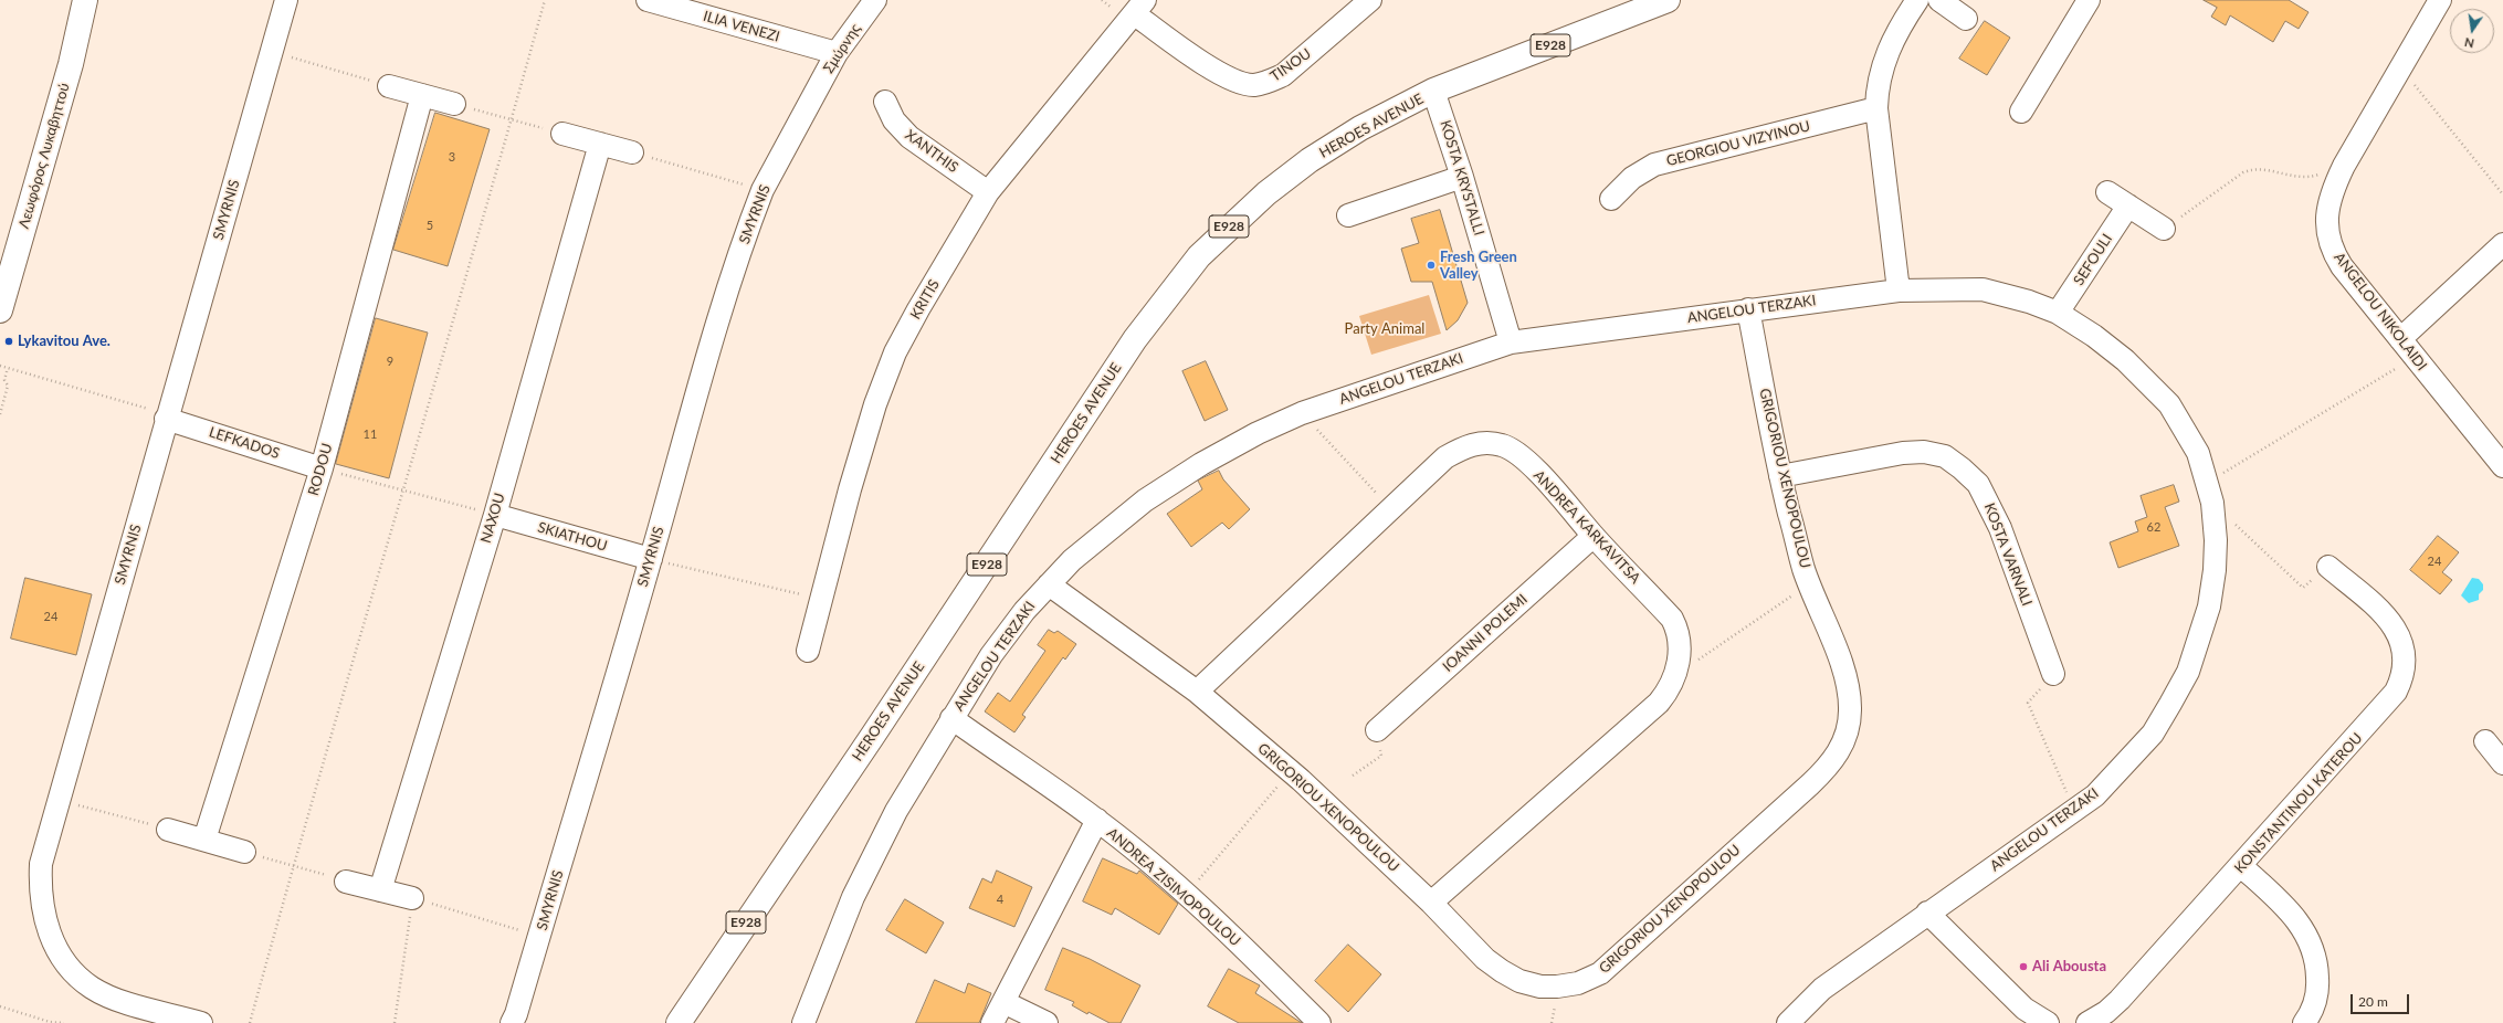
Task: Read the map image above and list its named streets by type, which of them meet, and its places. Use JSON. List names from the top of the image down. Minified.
{"streets":{"main road":["E928","HEROES AVENUE","Λεωφόρος Λυκαβηττού"],"street":["ILIA VENEZI","Σμύρνης","TINOU","GEORGIOU VIZYINOU","XANTHIS","KOSTA KRYSTALLI","SMYRNIS","SEFOULI","KRITIS","ANGELOU TERZAKI","ANGELOU NIKOLAIDI","LEFKADOS","RODOU","GRIGORIOU XENOPOULOU","NAXOU","ANDREA KARKAVITSA","SKIATHOU","KOSTA VARNALI","IOANNI POLEMI","KONSTANTINOU KATEROU","ANDREA ZISIMOPOULOU"]},"crossings":[["ILIA VENEZI","Σμύρνης"],["ILIA VENEZI","SMYRNIS"],["Σμύρνης","SMYRNIS"],["TINOU","KRITIS"],["HEROES AVENUE","KOSTA KRYSTALLI"],["XANTHIS","KRITIS"],["KOSTA KRYSTALLI","ANGELOU TERZAKI"],["SMYRNIS","LEFKADOS"],["SMYRNIS","SKIATHOU"],["SEFOULI","ANGELOU TERZAKI"],["ANGELOU TERZAKI","GRIGORIOU XENOPOULOU"],["ANGELOU TERZAKI","ANDREA ZISIMOPOULOU"],["LEFKADOS","RODOU"],["GRIGORIOU XENOPOULOU","ANDREA KARKAVITSA"],["GRIGORIOU XENOPOULOU","KOSTA VARNALI"],["NAXOU","SKIATHOU"],["ANDREA KARKAVITSA","IOANNI POLEMI"]],"parks":["Party Animal"],"places":["Fresh Green Valley","Lykavitou Ave.","Ali Abousta"],"house_numbers":["3","5","9","11","62","24","24","4"],"scale_bar":"20 m","north":"bottom"}
